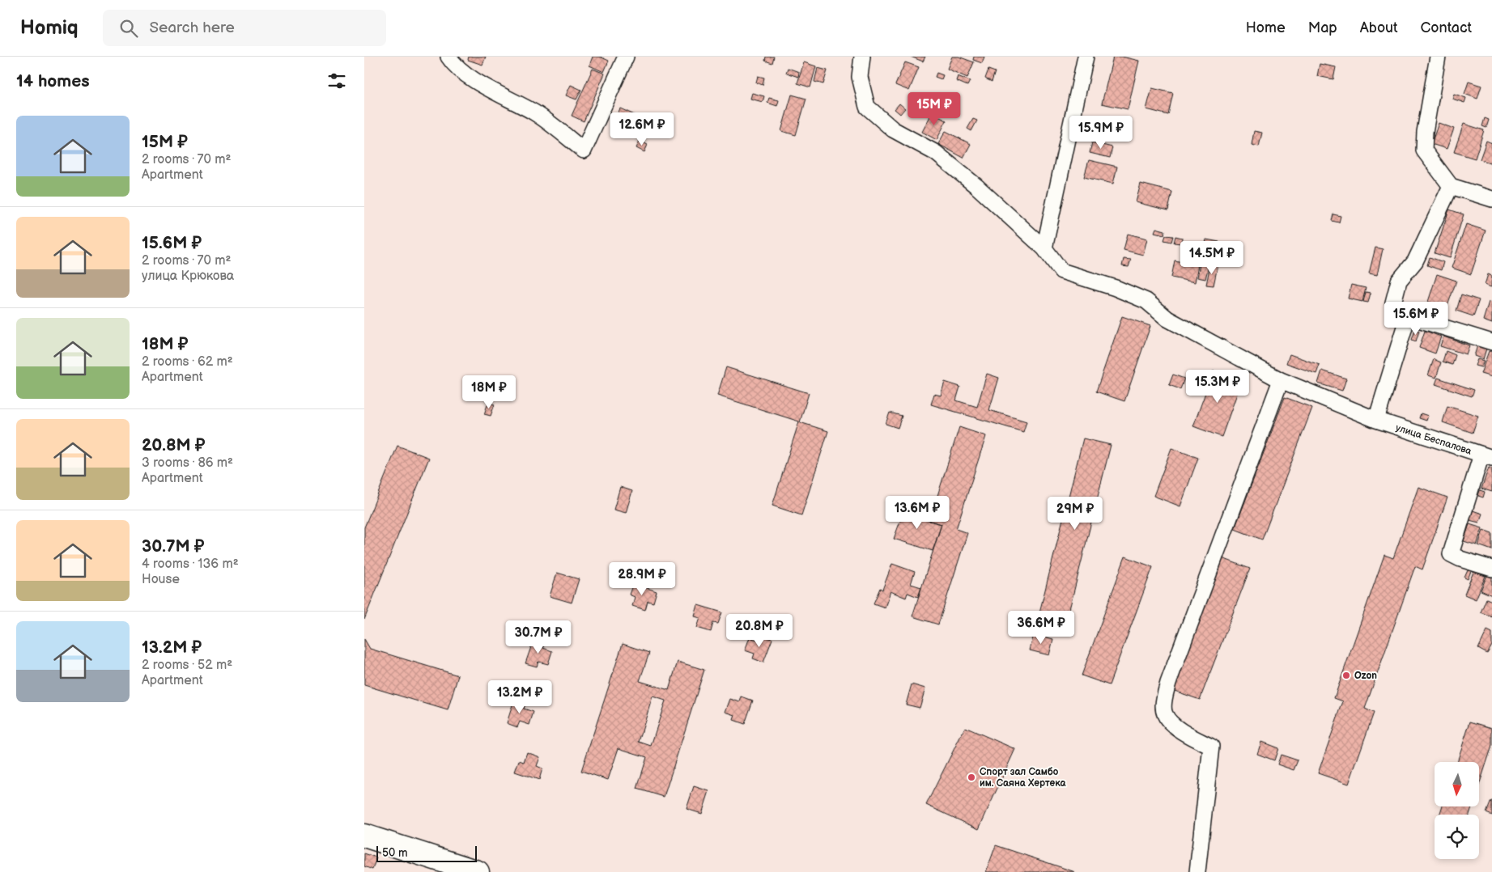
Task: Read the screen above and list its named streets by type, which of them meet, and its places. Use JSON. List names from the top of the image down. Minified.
{"streets":{"street":["улица Беспалова"]},"places":["Ozon","Спорт зал Самбо им. Саяна Хертека"],"scale_bar":"50 m","north":"bottom","page":{"header":"Homiq","search":"Search here","nav":["Home","Map","About","Contact"],"heading":"14 homes","price":["15M ₽","12.6M ₽","15.9M ₽","14.5M ₽","15.6M ₽","15.3M ₽","18M ₽","13.6M ₽","29M ₽","28.9M ₽","36.6M ₽","20.8M ₽","30.7M ₽","13.2M ₽"],"list":[{"name":"15M ₽","note":"2 rooms · 70 m² · Apartment"},{"name":"15.6M ₽","note":"2 rooms · 70 m² · улица Крюкова"},{"name":"18M ₽","note":"2 rooms · 62 m² · Apartment"},{"name":"20.8M ₽","note":"3 rooms · 86 m² · Apartment"},{"name":"30.7M ₽","note":"4 rooms · 136 m² · House"},{"name":"13.2M ₽","note":"2 rooms · 52 m² · Apartment"}],"scale":"50 m"}}
